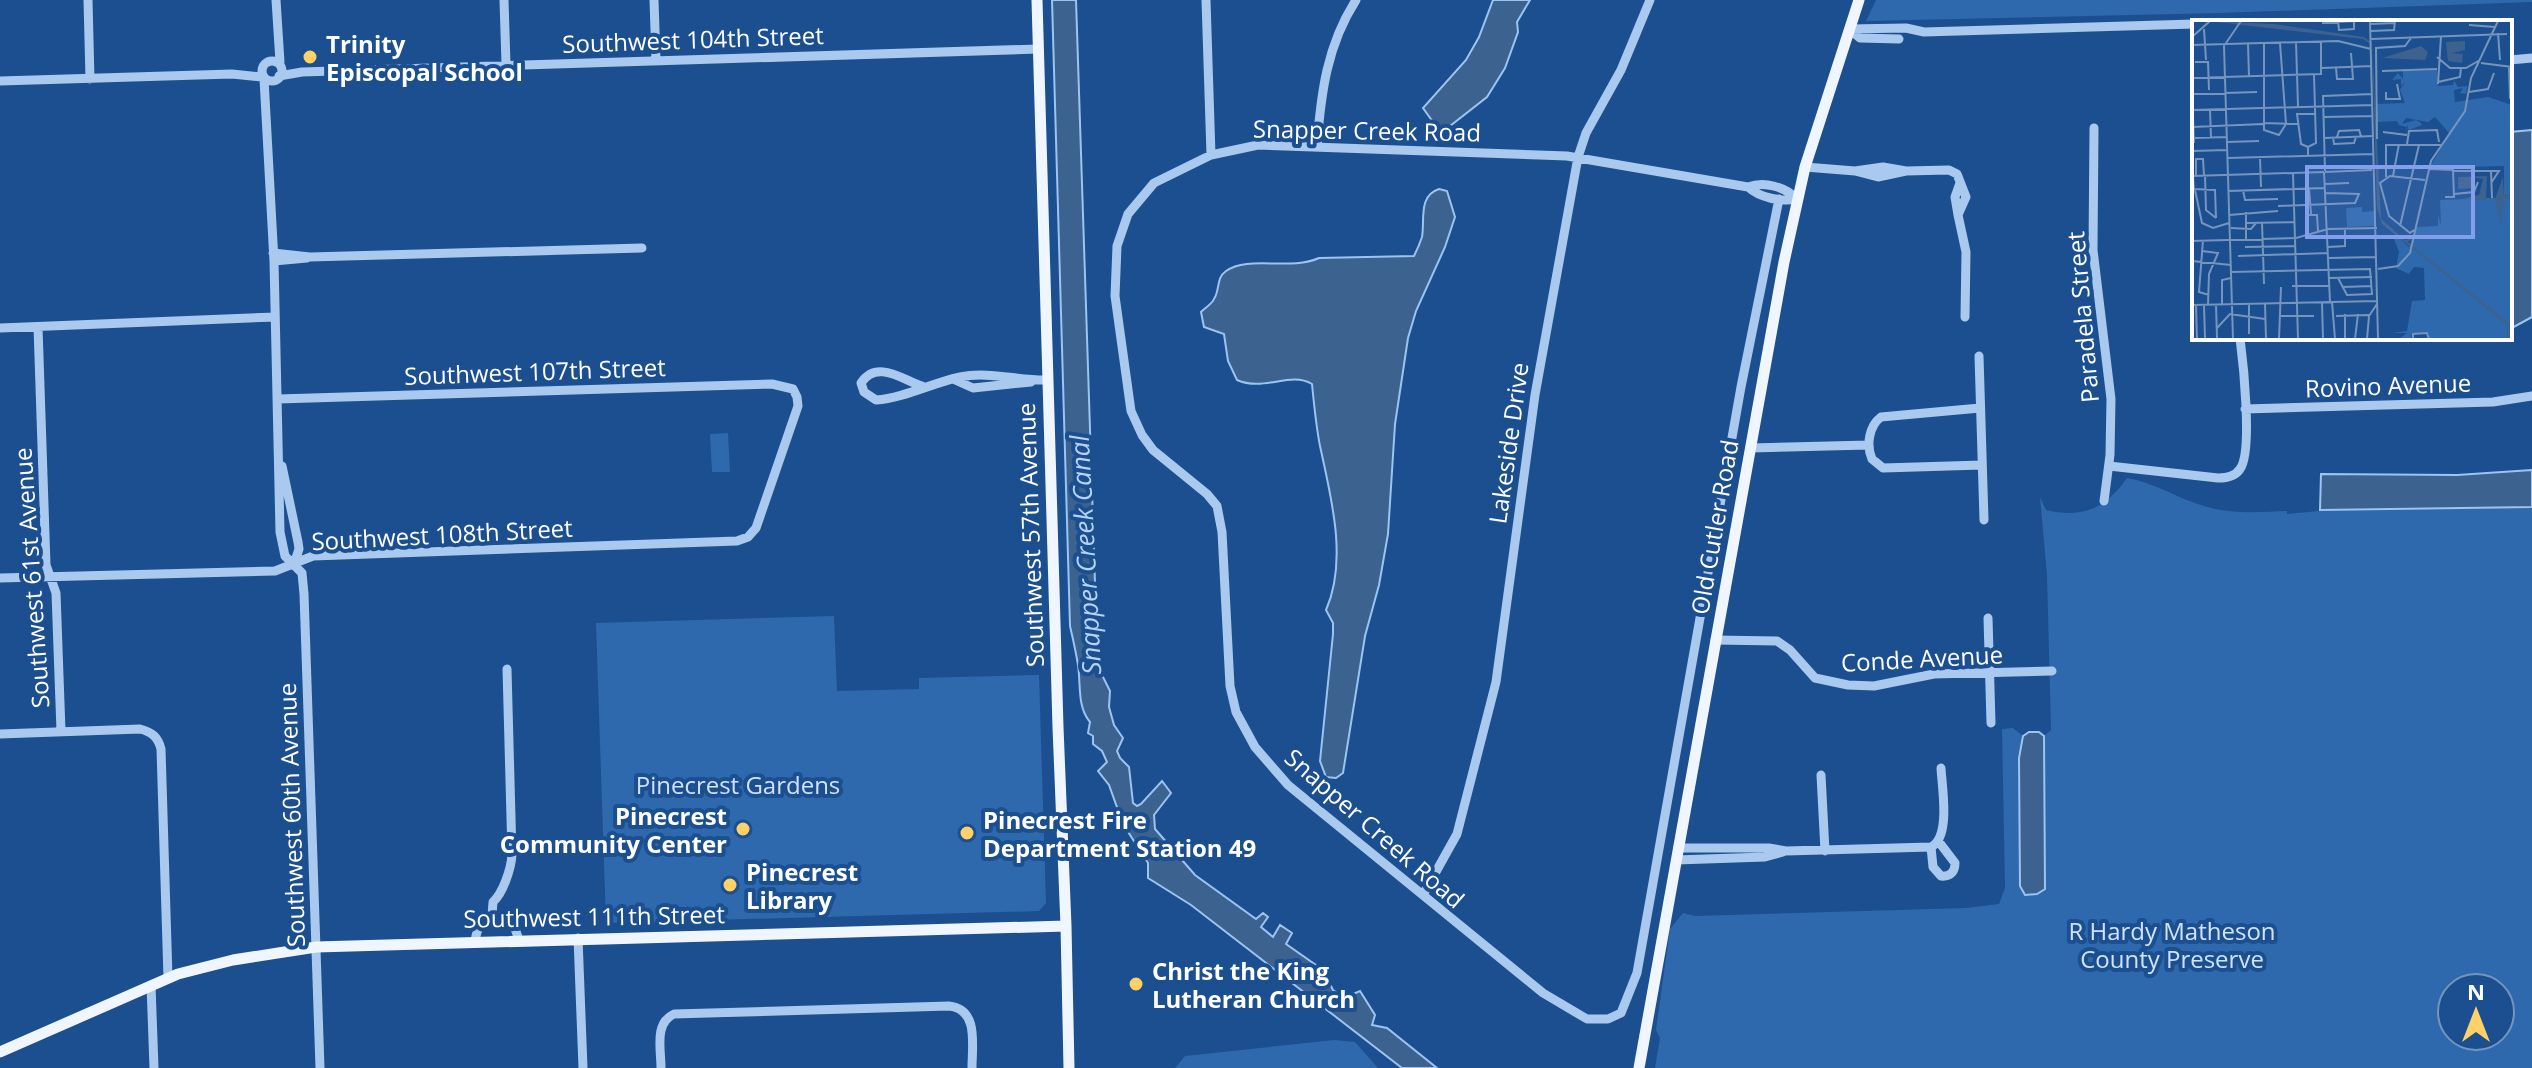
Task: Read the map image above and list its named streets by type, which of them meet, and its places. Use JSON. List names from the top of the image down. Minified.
{"streets":{"main road":["Old Cutler Road","Southwest 57th Avenue","Southwest 111th Street"],"street":["Southwest 104th Street","Snapper Creek Road","Paradela Street","Southwest 107th Street","Rovino Avenue","Lakeside Drive","Southwest 108th Street","Southwest 61st Avenue","Conde Avenue","Southwest 60th Avenue"]},"crossings":[["Southwest 104th Street","Southwest 57th Avenue"],["Southwest 104th Street","Southwest 60th Avenue"],["Snapper Creek Road","Lakeside Drive"],["Snapper Creek Road","Old Cutler Road"],["Southwest 107th Street","Southwest 108th Street"],["Southwest 107th Street","Southwest 60th Avenue"],["Old Cutler Road","Conde Avenue"],["Southwest 108th Street","Southwest 61st Avenue"],["Southwest 108th Street","Southwest 60th Avenue"],["Southwest 57th Avenue","Southwest 111th Street"],["Southwest 60th Avenue","Southwest 111th Street"]],"water":["Snapper Creek Canal"],"parks":["Pinecrest Gardens","R Hardy Matheson County Preserve"],"places":["Trinity Episcopal School","Pinecrest Community Center","Pinecrest Fire Department Station 49","Pinecrest Library","Christ the King Lutheran Church"],"north":"top"}
